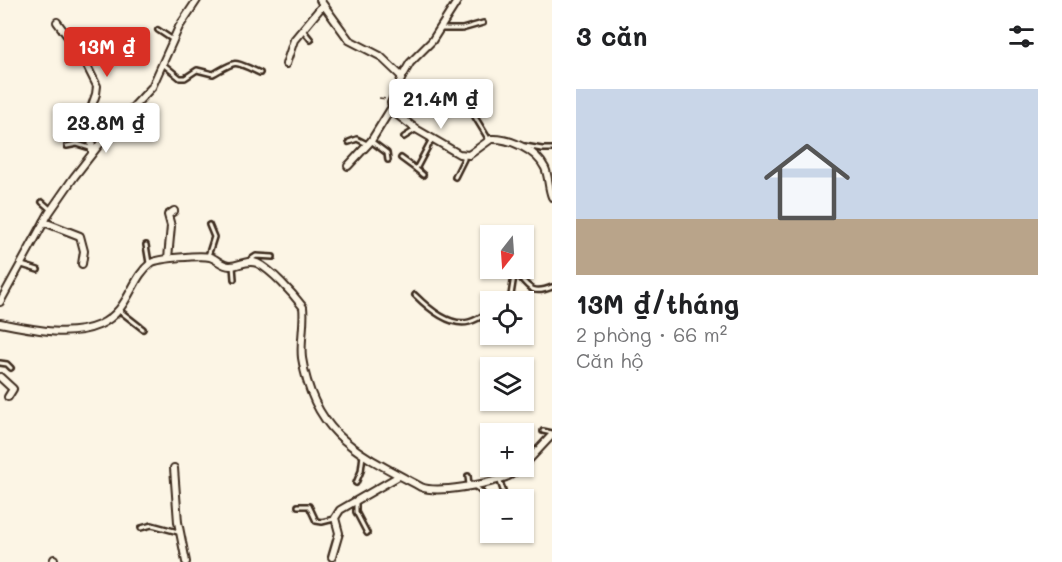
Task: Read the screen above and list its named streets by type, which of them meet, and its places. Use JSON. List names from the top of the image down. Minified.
{"north":"bottom","page":{"heading":"3 căn","price":["13M ₫","21.4M ₫","23.8M ₫"],"list":[{"name":"13M ₫/tháng","note":"2 phòng · 66 m² · Căn hộ"}],"map_buttons":["+","−"]}}
